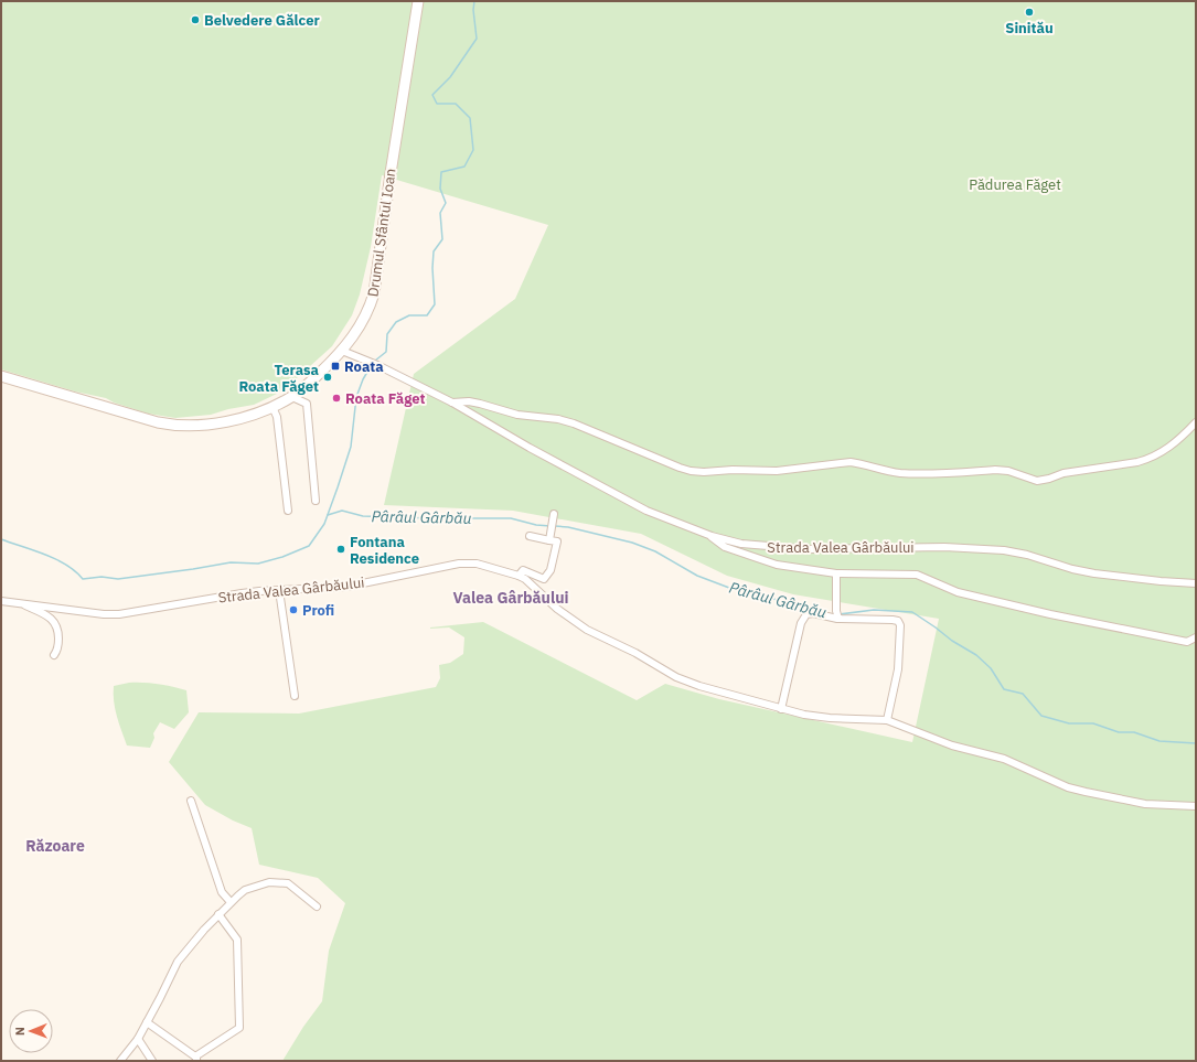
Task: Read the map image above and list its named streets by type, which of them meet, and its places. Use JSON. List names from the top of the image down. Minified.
{"streets":{"main road":["Drumul Sfântul Ioan"],"street":["Strada Valea Gârbăului"]},"crossings":[["Drumul Sfântul Ioan","Strada Valea Gârbăului"]],"districts":["Valea Gârbăului","Răzoare"],"water":["Pârâul Gârbău"],"parks":["Pădurea Făget"],"places":{"other":["Sinitău","Belvedere Gălcer","Terasa Roata Făget","Roata Făget","Fontana Residence","Profi"],"transit":["Roata"]},"north":"left"}
